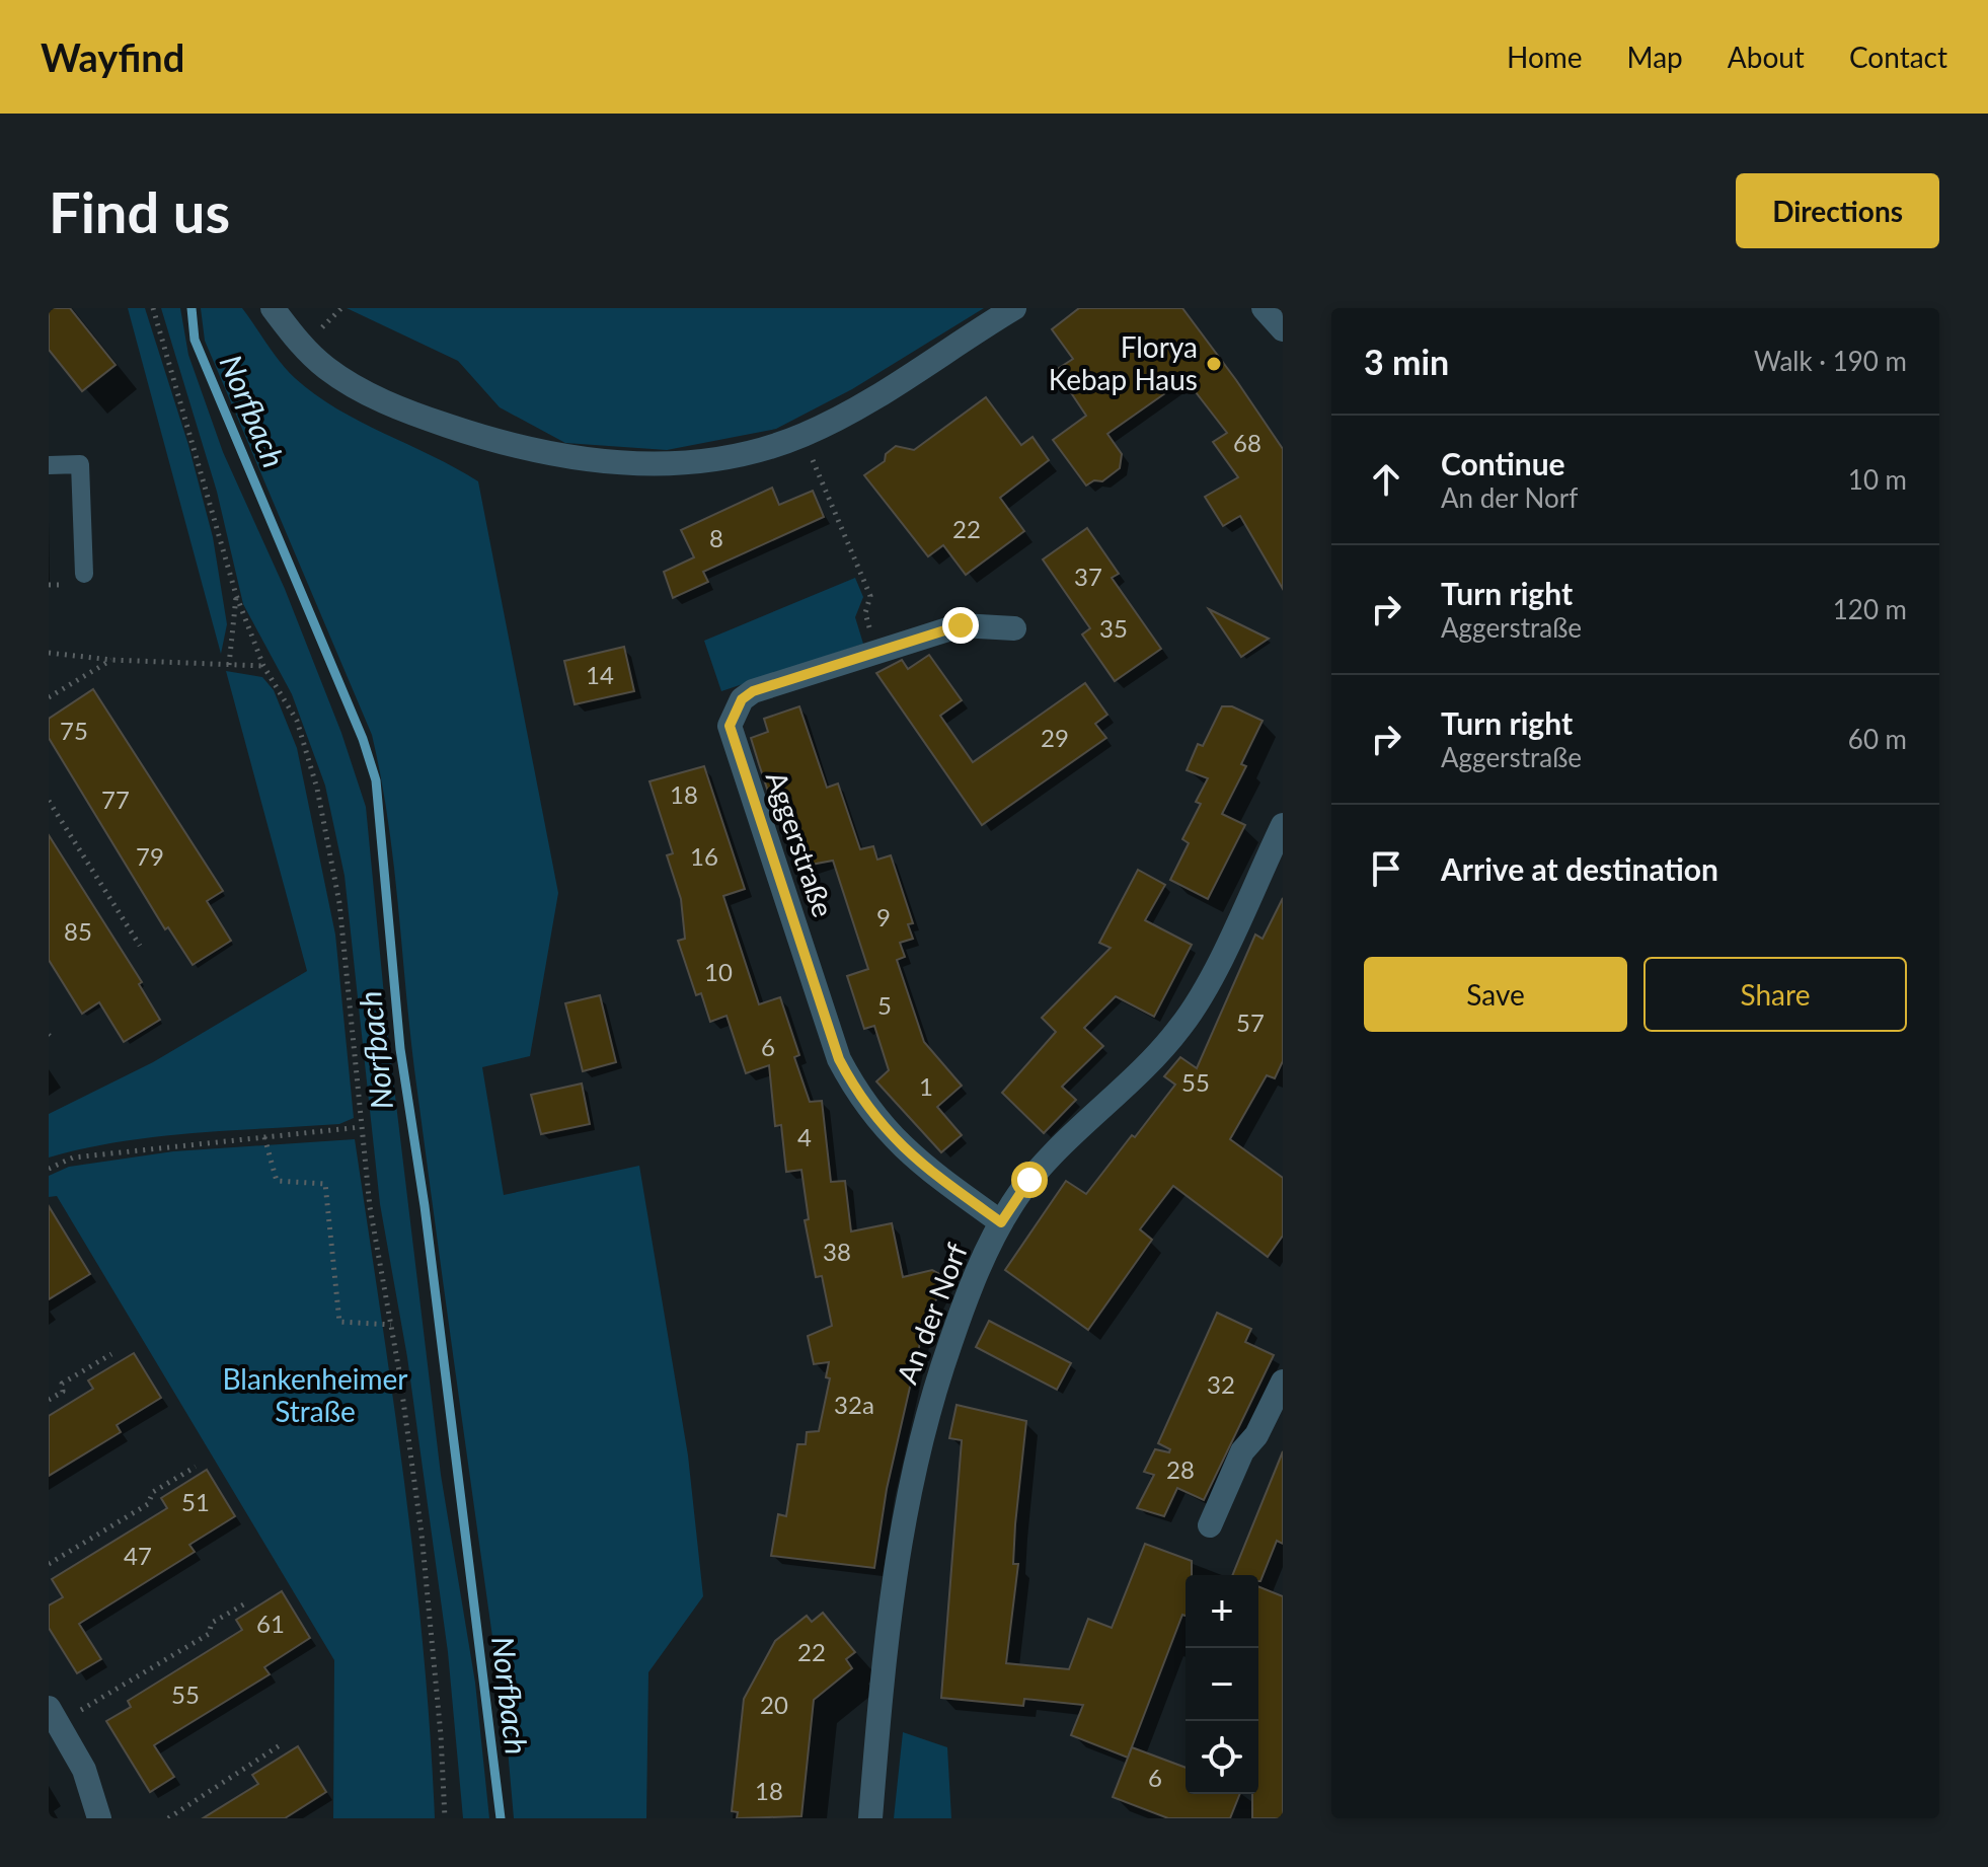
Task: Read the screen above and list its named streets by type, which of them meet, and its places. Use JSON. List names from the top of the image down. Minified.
{"streets":{"street":["Aggerstraße","An der Norf"]},"crossings":[["Aggerstraße","An der Norf"]],"water":["Norfbach"],"parks":["Blankenheimer Straße"],"places":["Florya Kebap Haus"],"house_numbers":["68","22","8","37","35","14","75","29","18","77","79","16","9","85","10","5","57","6","55","1","4","38","32","32a","28","51","47","61","22","55","20","6","18"],"page":{"header":"Wayfind","nav":["Home","Map","About","Contact"],"buttons":["Directions",["Save","Share"]],"title":"Find us","heading":["3 min","Walk · 190 m"],"list":[["Continue","An der Norf","10 m"],["Turn right","Aggerstraße","120 m"],["Turn right","Aggerstraße","60 m"],"Arrive at destination"],"map_buttons":["+","−"]}}
